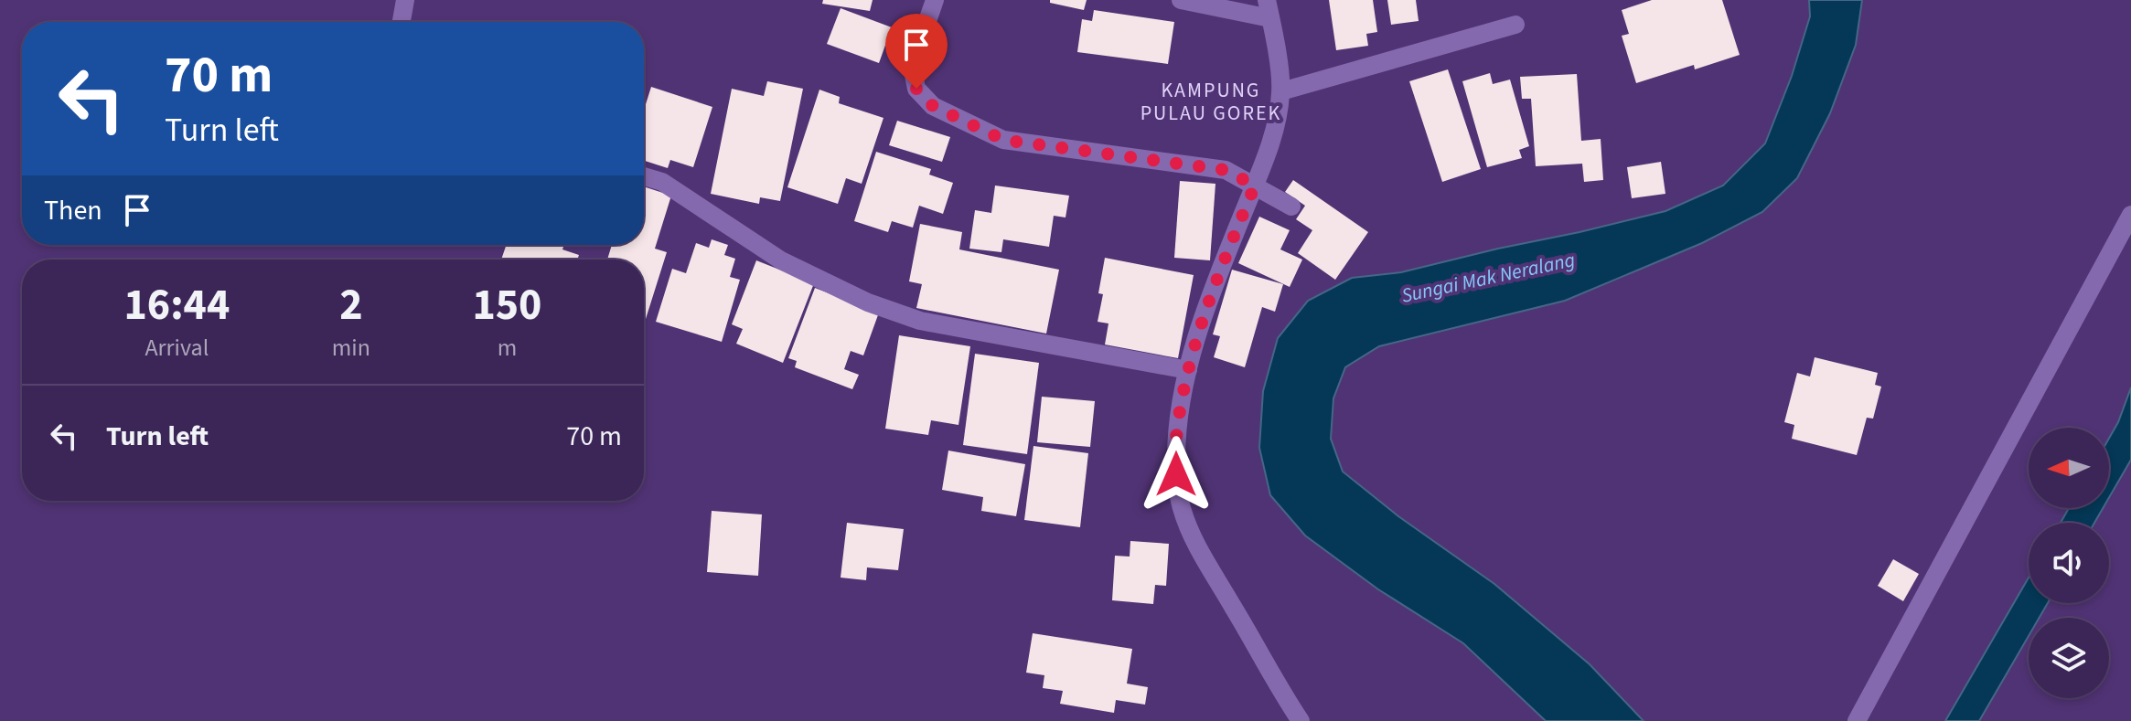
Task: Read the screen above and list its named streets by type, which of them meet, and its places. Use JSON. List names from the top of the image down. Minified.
{"districts":["KAMPUNG PULAU GOREK"],"water":["Sungai Mak Neralang"],"north":"left","page":{"turn":["70 m","Turn left"],"then":"Then","eta":["16:44","Arrival","2","min","150","m"],"list":[{"name":"Turn left","value":"70 m"}]}}
